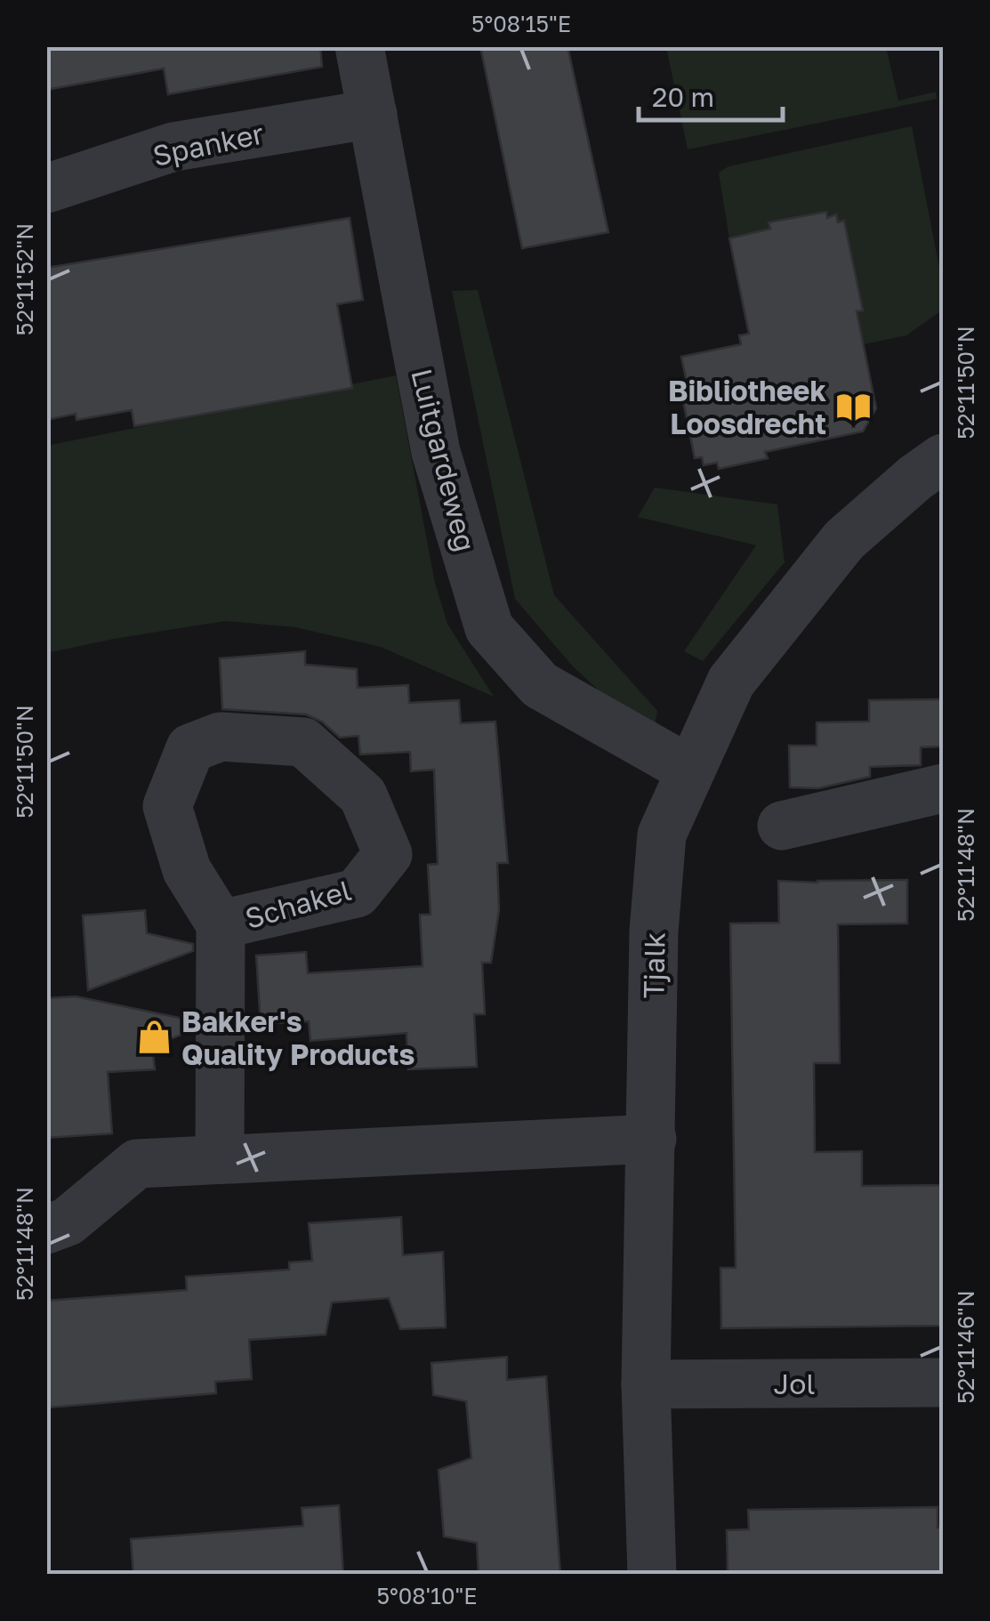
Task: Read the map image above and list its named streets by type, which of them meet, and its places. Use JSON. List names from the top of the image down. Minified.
{"streets":{"street":["Spanker","Luitgardeweg","Schakel","Tjalk","Jol"]},"crossings":[["Spanker","Luitgardeweg"],["Luitgardeweg","Tjalk"],["Tjalk","Jol"]],"places":{"library":["Bibliotheek Loosdrecht"],"shop":["Bakker's Quality Products"]},"scale_bar":"20 m","coordinates":["5°08'15\"E","52°11'52\"N","52°11'50\"N","52°11'48\"N","52°11'46\"N","5°08'10\"E"]}
